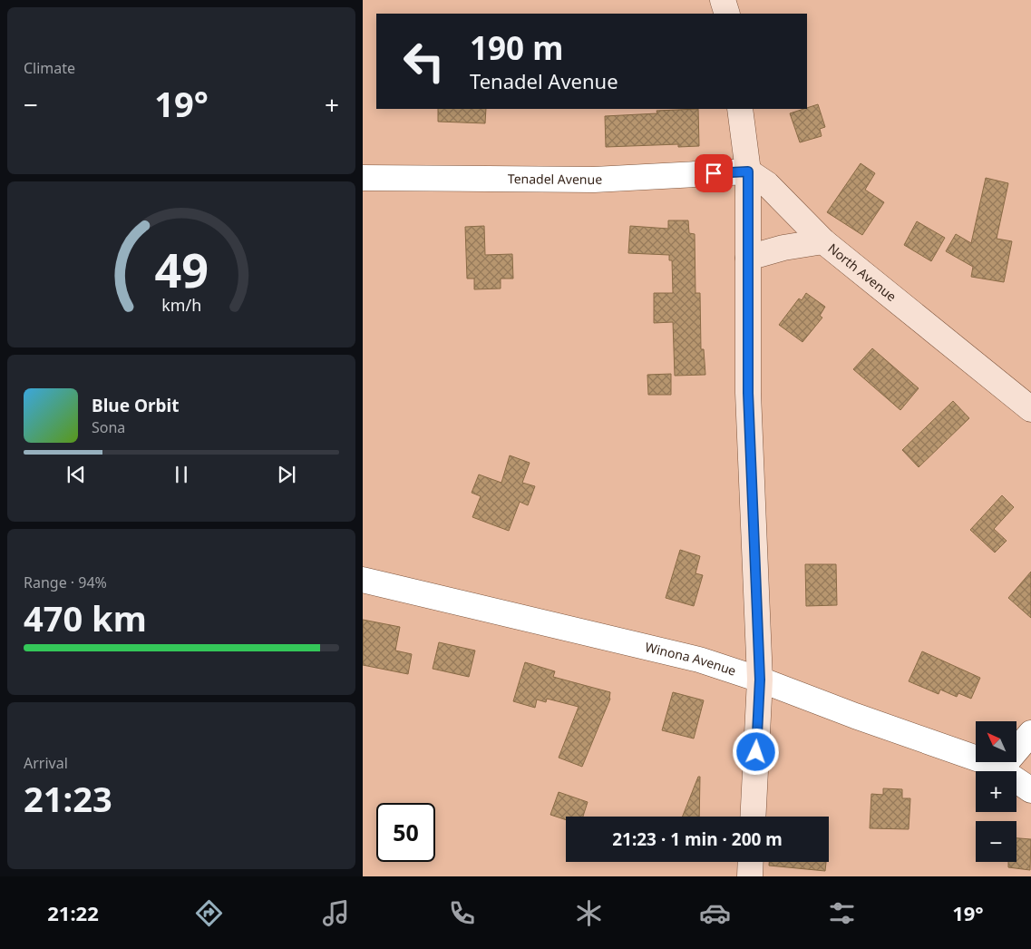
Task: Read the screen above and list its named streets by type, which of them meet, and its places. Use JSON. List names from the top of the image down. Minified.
{"streets":{"main road":["North Avenue"],"street":["Tenadel Avenue","Winona Avenue"]},"crossings":[["Tenadel Avenue","North Avenue"]],"north":"top left","page":{"tile":["Climate",["Range · 94%","470 km"],["Arrival","21:23"]],"turn":["190 m","Tenadel Avenue"],"heat":["−","19°","+"],"song":["Blue Orbit","Sona"],"map_buttons":["+","−"],"limit":"50","trip":"21:23 · 1 min · 200 m","tabs":["21:22","19°"],"gauge":["49","km/h"]}}
